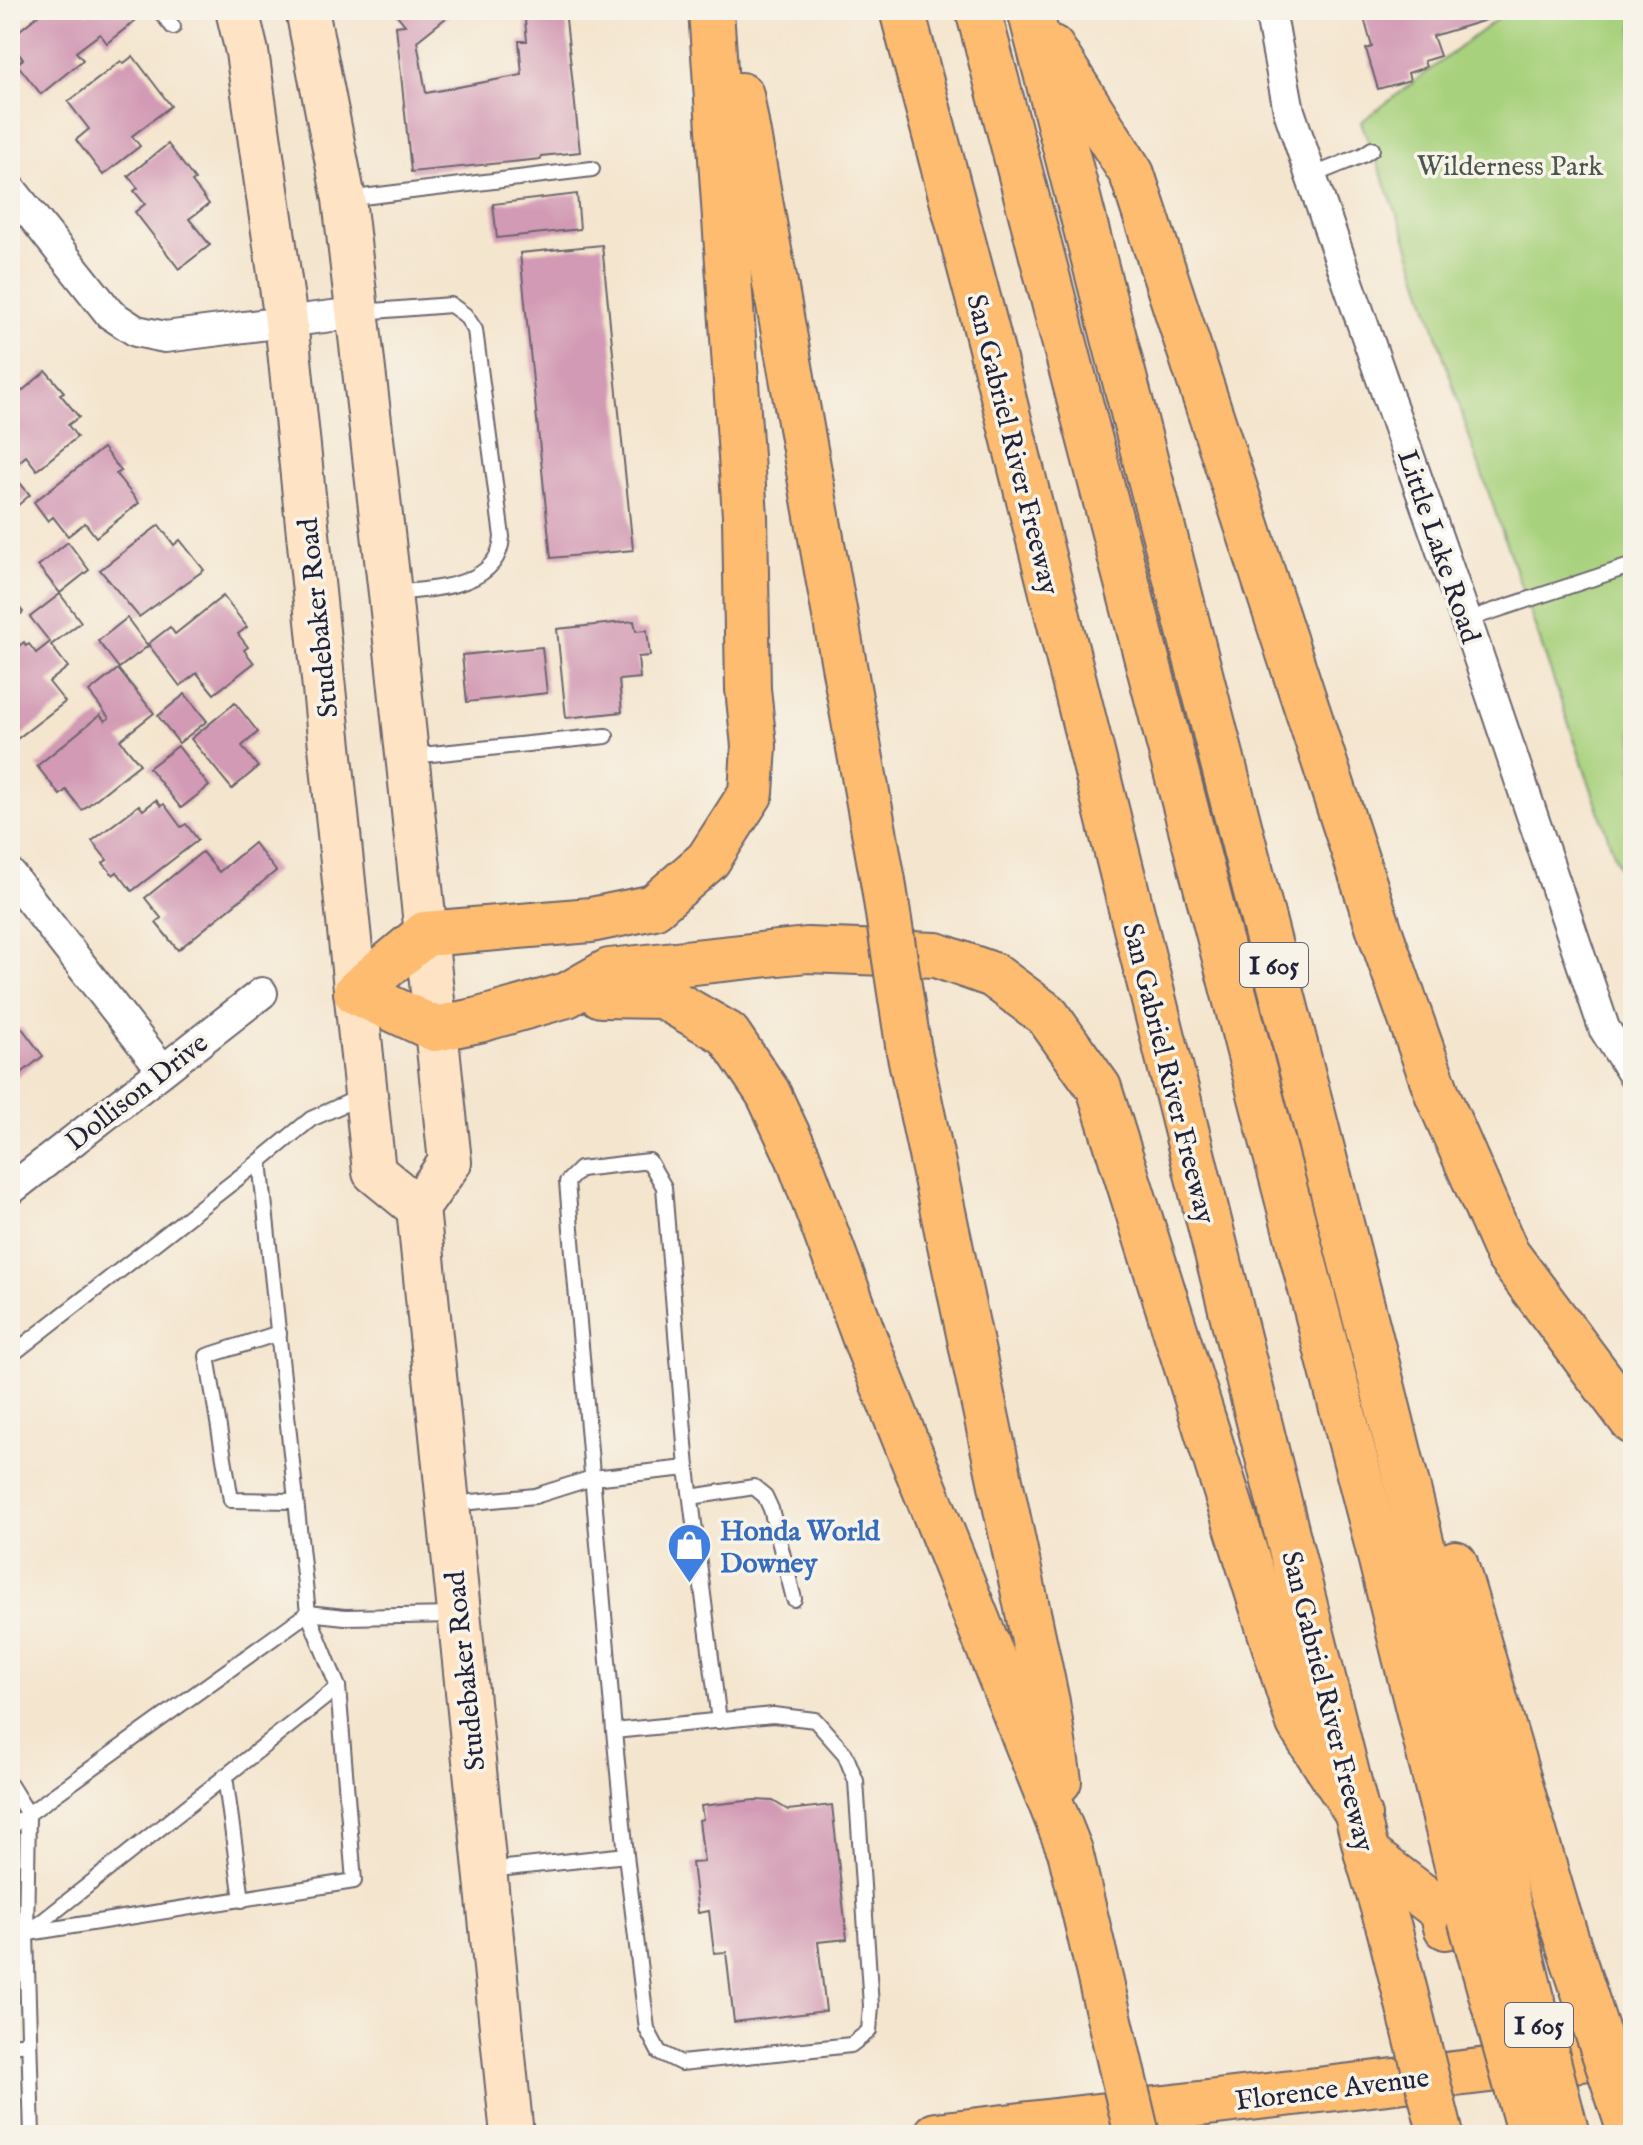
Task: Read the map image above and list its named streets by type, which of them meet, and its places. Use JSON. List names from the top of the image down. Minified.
{"streets":{"main road":["San Gabriel River Freeway","Studebaker Road","I 605","Florence Avenue"],"street":["Little Lake Road","Dollison Drive"]},"parks":["Wilderness Park"],"places":{"shop":["Honda World Downey"]}}
